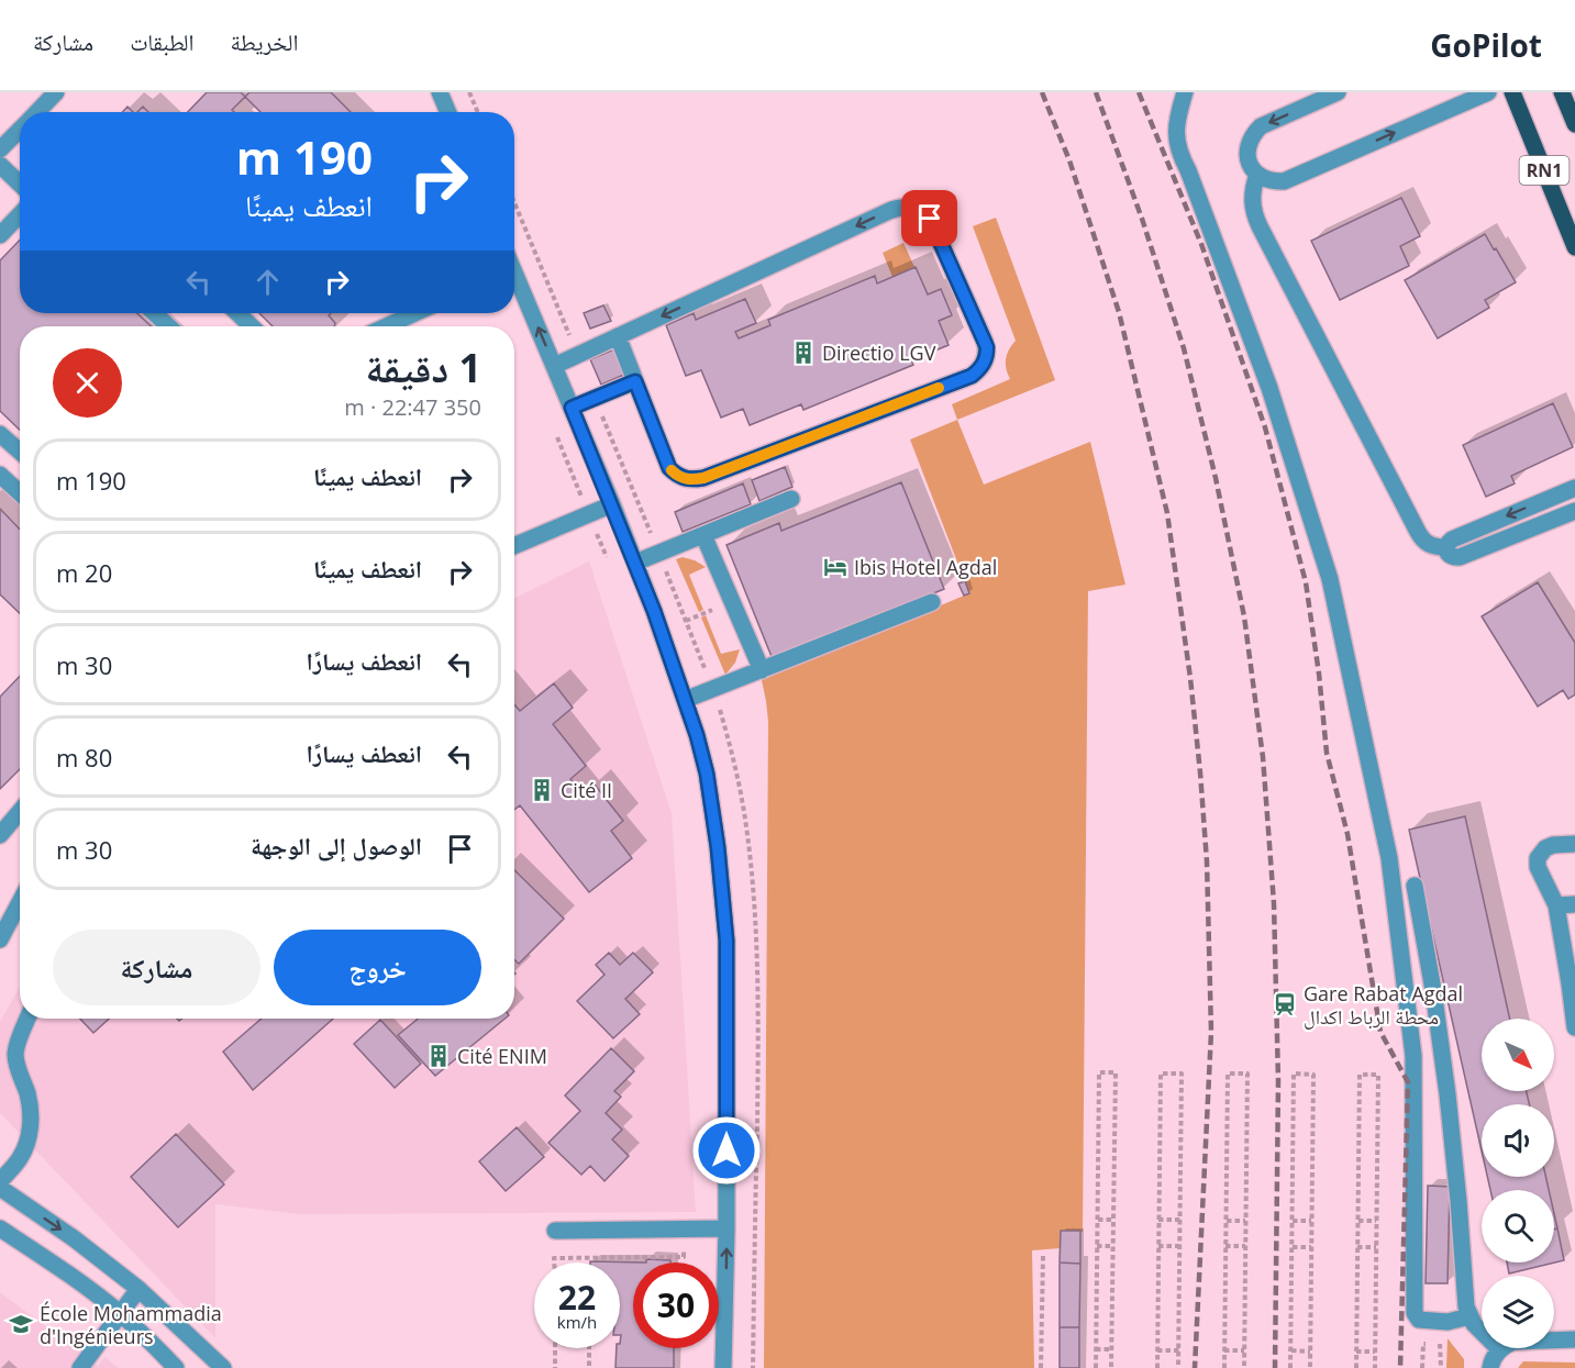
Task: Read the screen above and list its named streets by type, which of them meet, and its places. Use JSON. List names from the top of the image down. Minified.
{"streets":{"main road":["RN1"]},"places":{"building":["Directio LGV","Cité II","Cité ENIM"],"hotel":["Ibis Hotel Agdal"],"station":["Gare Rabat Agdal محطة الرباط اكدال"],"school or university":["École Mohammadia d'Ingénieurs"]},"north":"bottom right","page":{"header":"GoPilot","nav":["الخريطة","الطبقات","مشاركة"],"turn":["190 m","انعطف يمينًا"],"heading":["1 دقيقة","350 m · 22:47"],"list":[{"name":"انعطف يمينًا","value":"190 m"},{"name":"انعطف يمينًا","value":"20 m"},{"name":"انعطف يسارًا","value":"30 m"},{"name":"انعطف يسارًا","value":"80 m"},{"name":"الوصول إلى الوجهة","value":"30 m"}],"buttons":["خروج","مشاركة"],"speed":"22 km/h","limit":"30"}}
